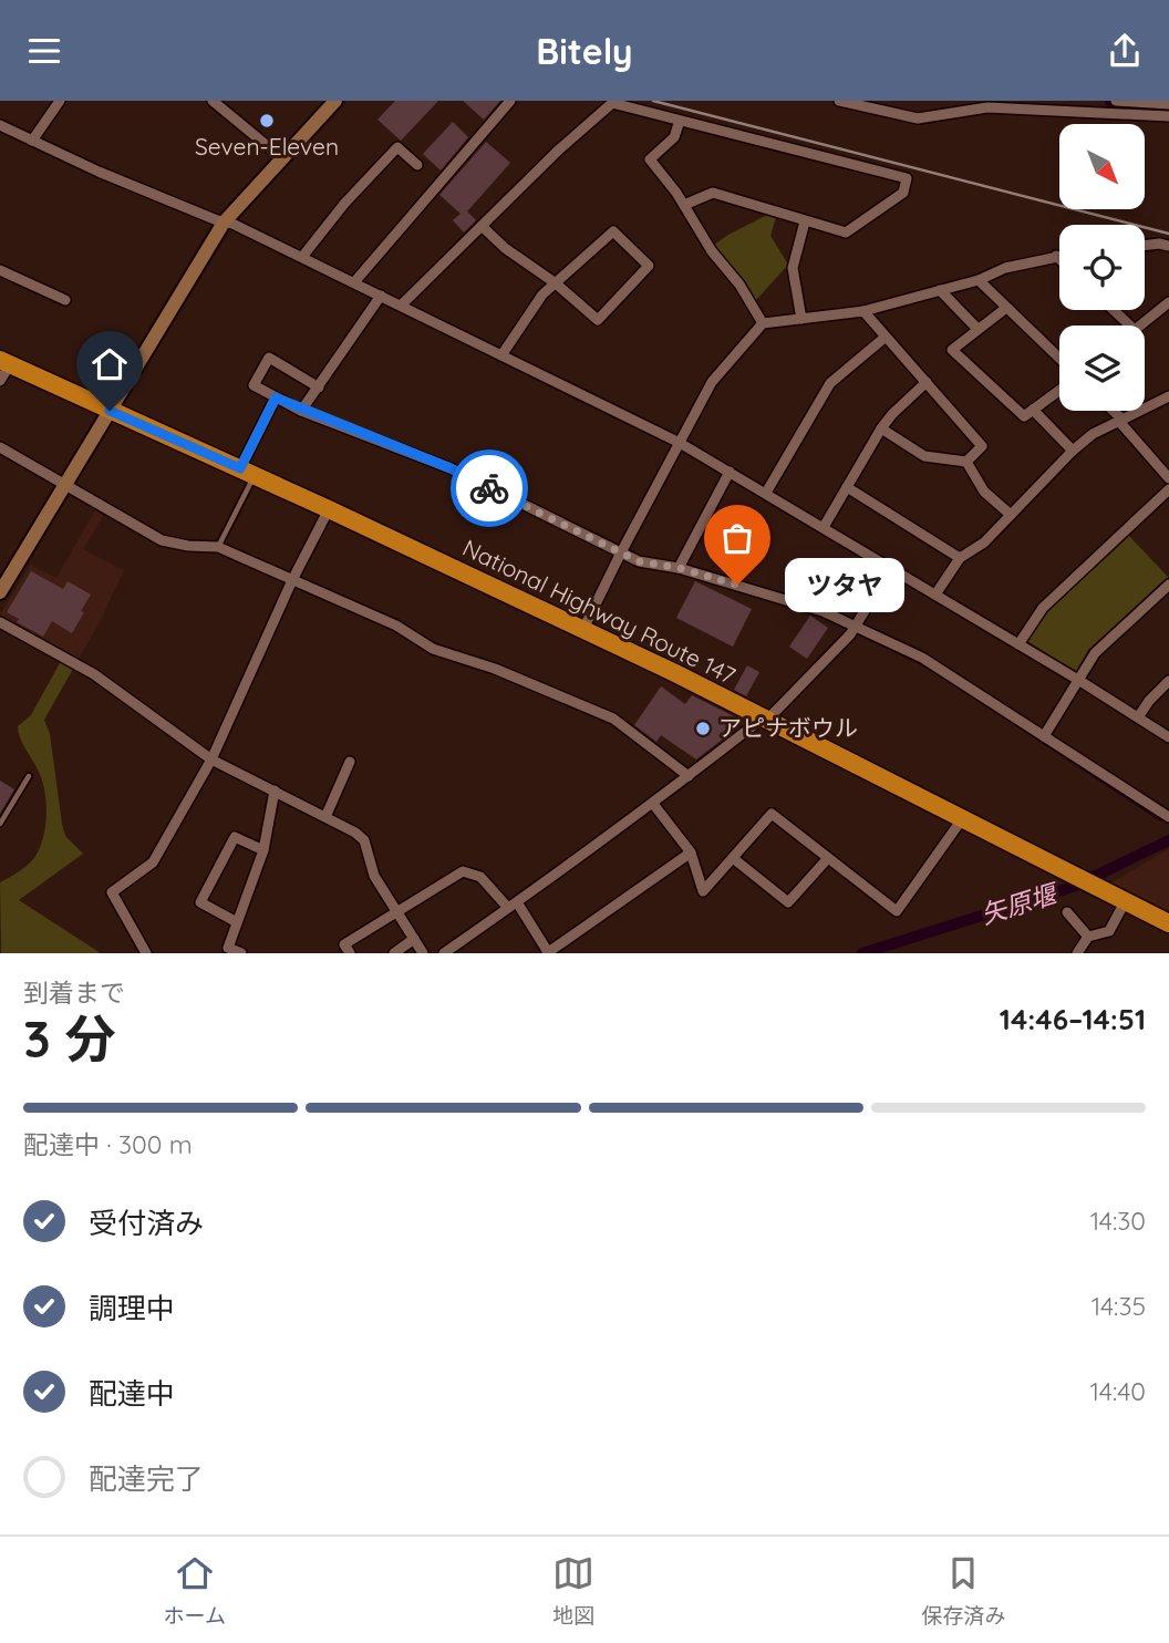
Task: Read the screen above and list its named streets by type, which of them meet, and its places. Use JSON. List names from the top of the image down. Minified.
{"streets":{"highway":["National Highway Route 147"]},"water":["矢原堰"],"places":["Seven-Eleven","ツタヤ","アピナボウル"],"north":"bottom right","page":{"header":"Bitely","bubble":"ツタヤ","heading":["3 分","到着まで","14:46–14:51"],"bar":"配達中 · 300 m","list":[["受付済み","14:30"],["調理中","14:35"],["配達中","14:40"],"配達完了"],"tabs":["ホーム","地図","保存済み"]}}
